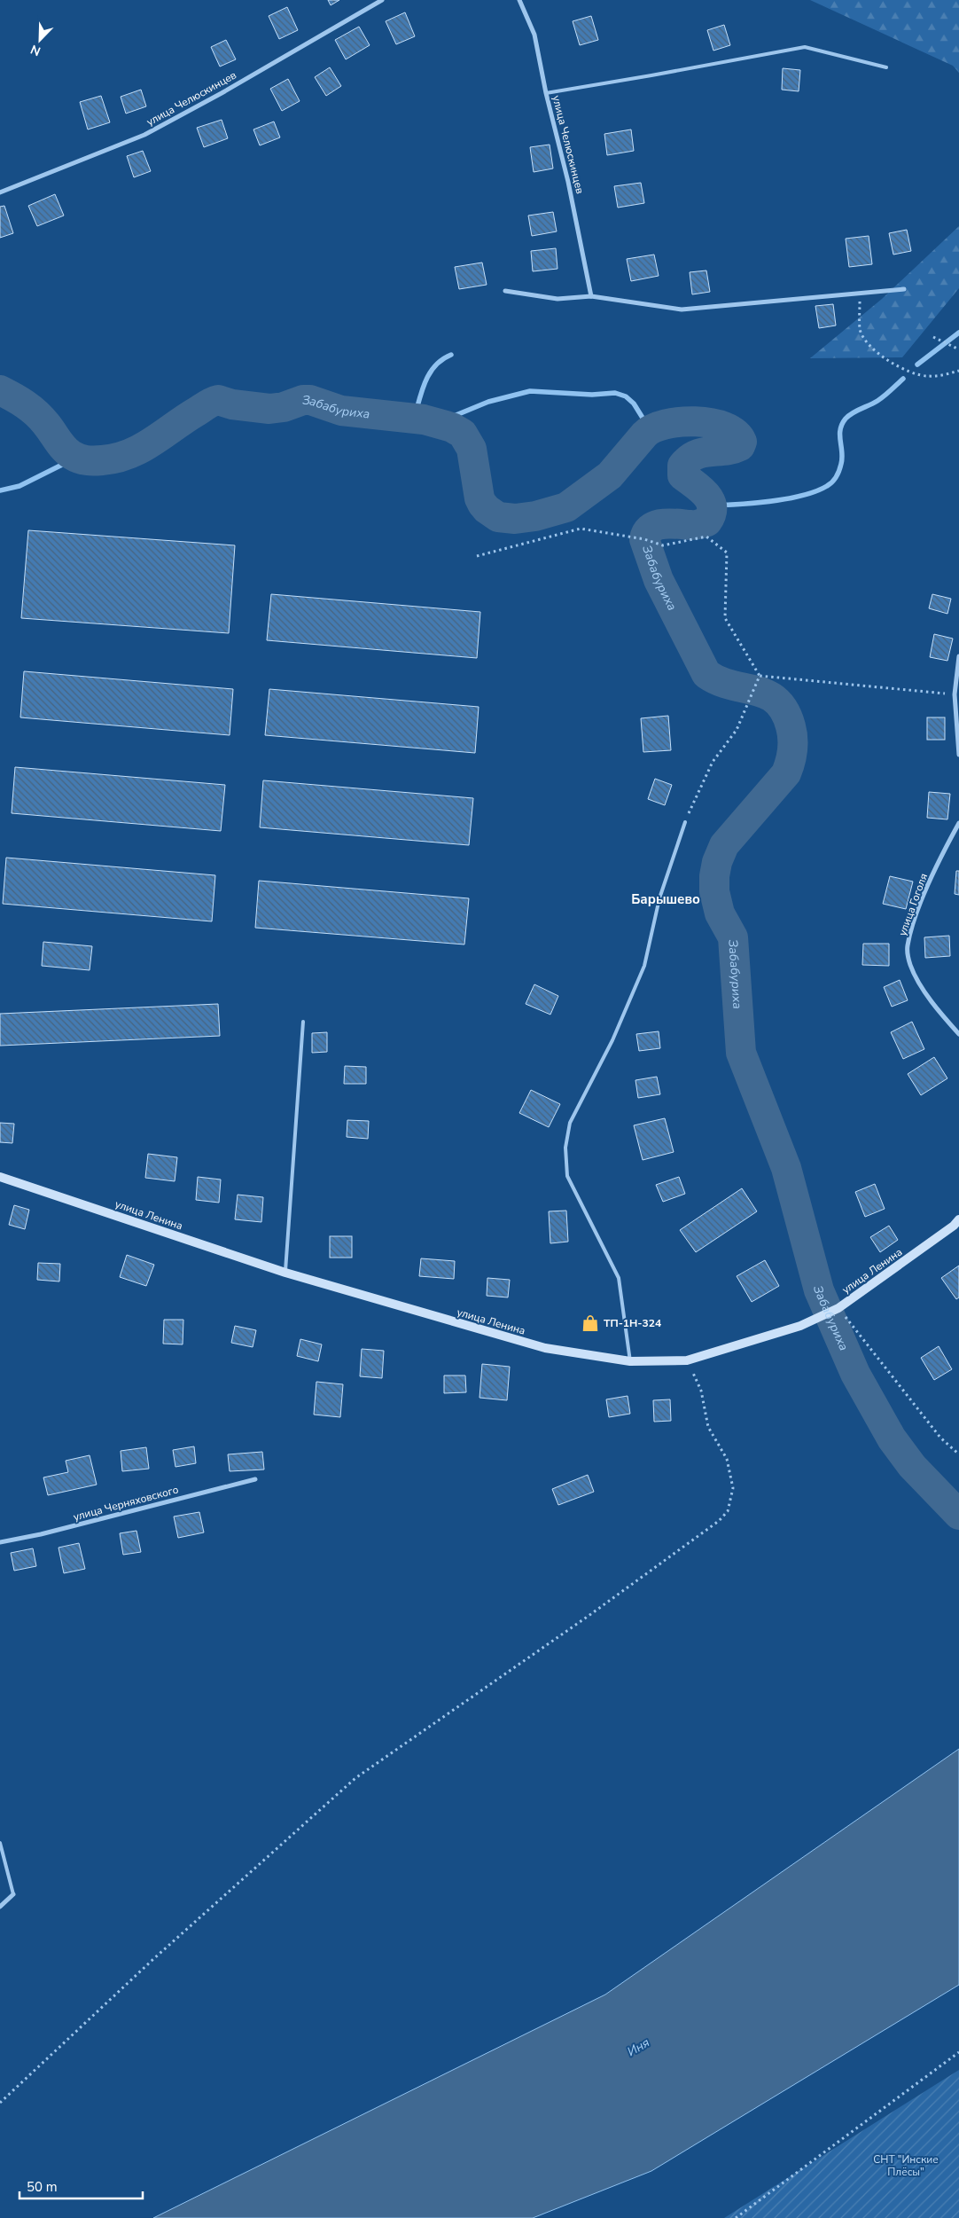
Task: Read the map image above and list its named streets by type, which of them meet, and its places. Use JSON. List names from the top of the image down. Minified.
{"streets":{"main road":["улица Ленина"],"street":["улица Челюскинцев","улица Гоголя","улица Черняховского"]},"districts":["Барышево"],"water":["Забабуриха","Иня"],"parks":["СНТ \"Инские Плёсы\""],"places":{"shop":["ТП-1Н-324"]},"scale_bar":"50 m","north":"bottom left"}
